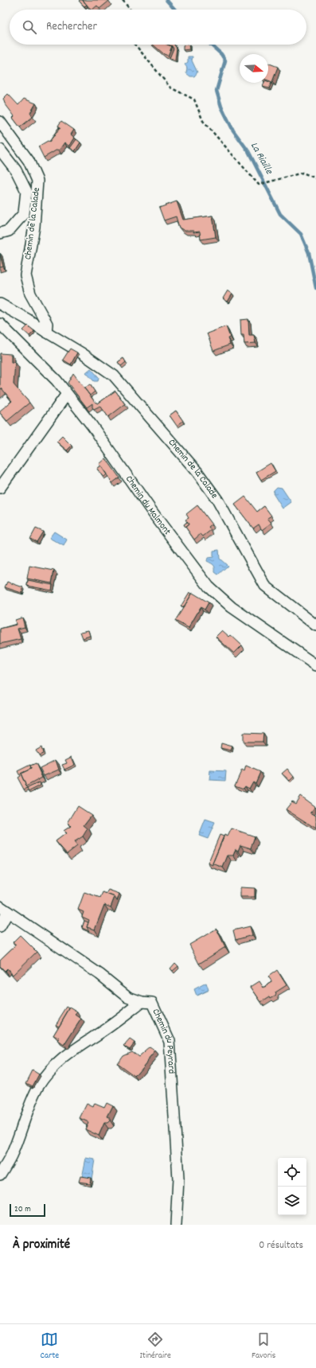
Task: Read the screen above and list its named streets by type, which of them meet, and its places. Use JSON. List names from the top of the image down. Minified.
{"streets":{"street":["Chemin de la Calade","Chemin du Malmont","Chemin du Peyrard"]},"water":["La Riaille"],"scale_bar":"20 m","north":"right","page":{"search":"Rechercher","scale":"20 m","heading":["À proximité","0 résultats"],"nav":["Carte","Itinéraire","Favoris"]}}
